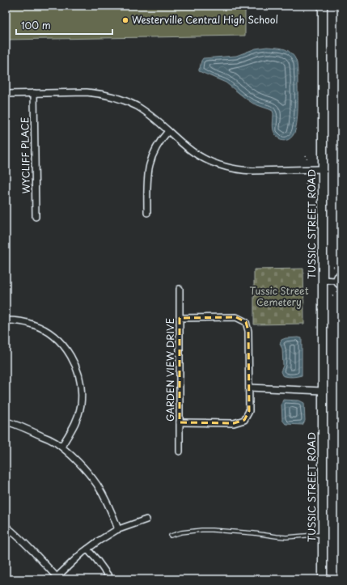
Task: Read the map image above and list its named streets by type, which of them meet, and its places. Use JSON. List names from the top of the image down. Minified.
{"streets":{"main road":["TUSSIC STREET ROAD"],"street":["WYCLIFF PLACE","GARDEN VIEW DRIVE"]},"parks":["Tussic Street Cemetery"],"places":["Westerville Central High School"],"scale_bar":"100 m"}
